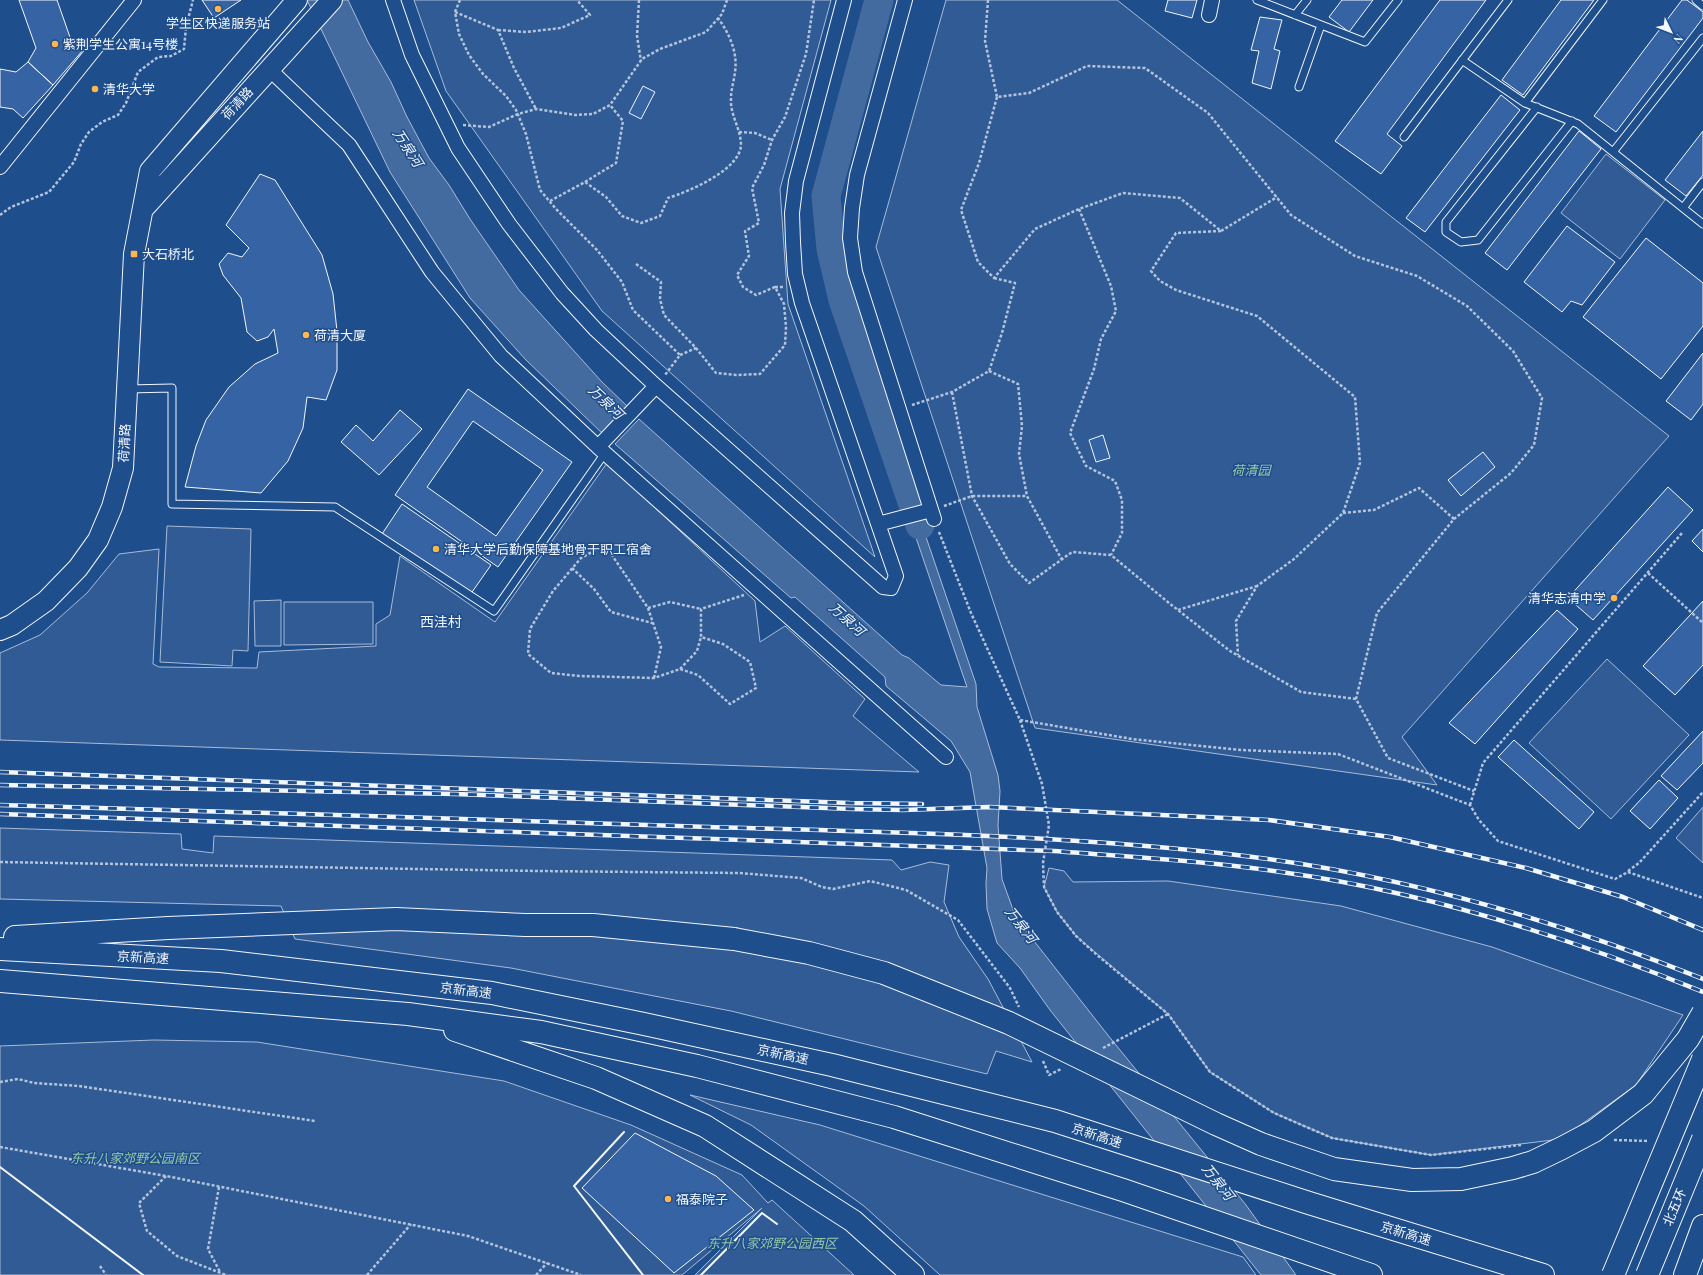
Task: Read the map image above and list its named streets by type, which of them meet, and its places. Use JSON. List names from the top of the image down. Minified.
{"streets":{"highway":["京新高速","北五环"],"main road":["荷清路"]},"districts":["西洼村"],"water":["万泉河"],"parks":["荷清园","东升八家郊野公园南区","东升八家郊野公园西区"],"places":{"other":["学生区快递服务站","紫荆学生公寓14号楼","清华大学","荷清大厦","清华大学后勤保障基地骨干职工宿舍","清华志清中学","福泰院子"],"transit":["大石桥北"]},"north":"bottom right"}
